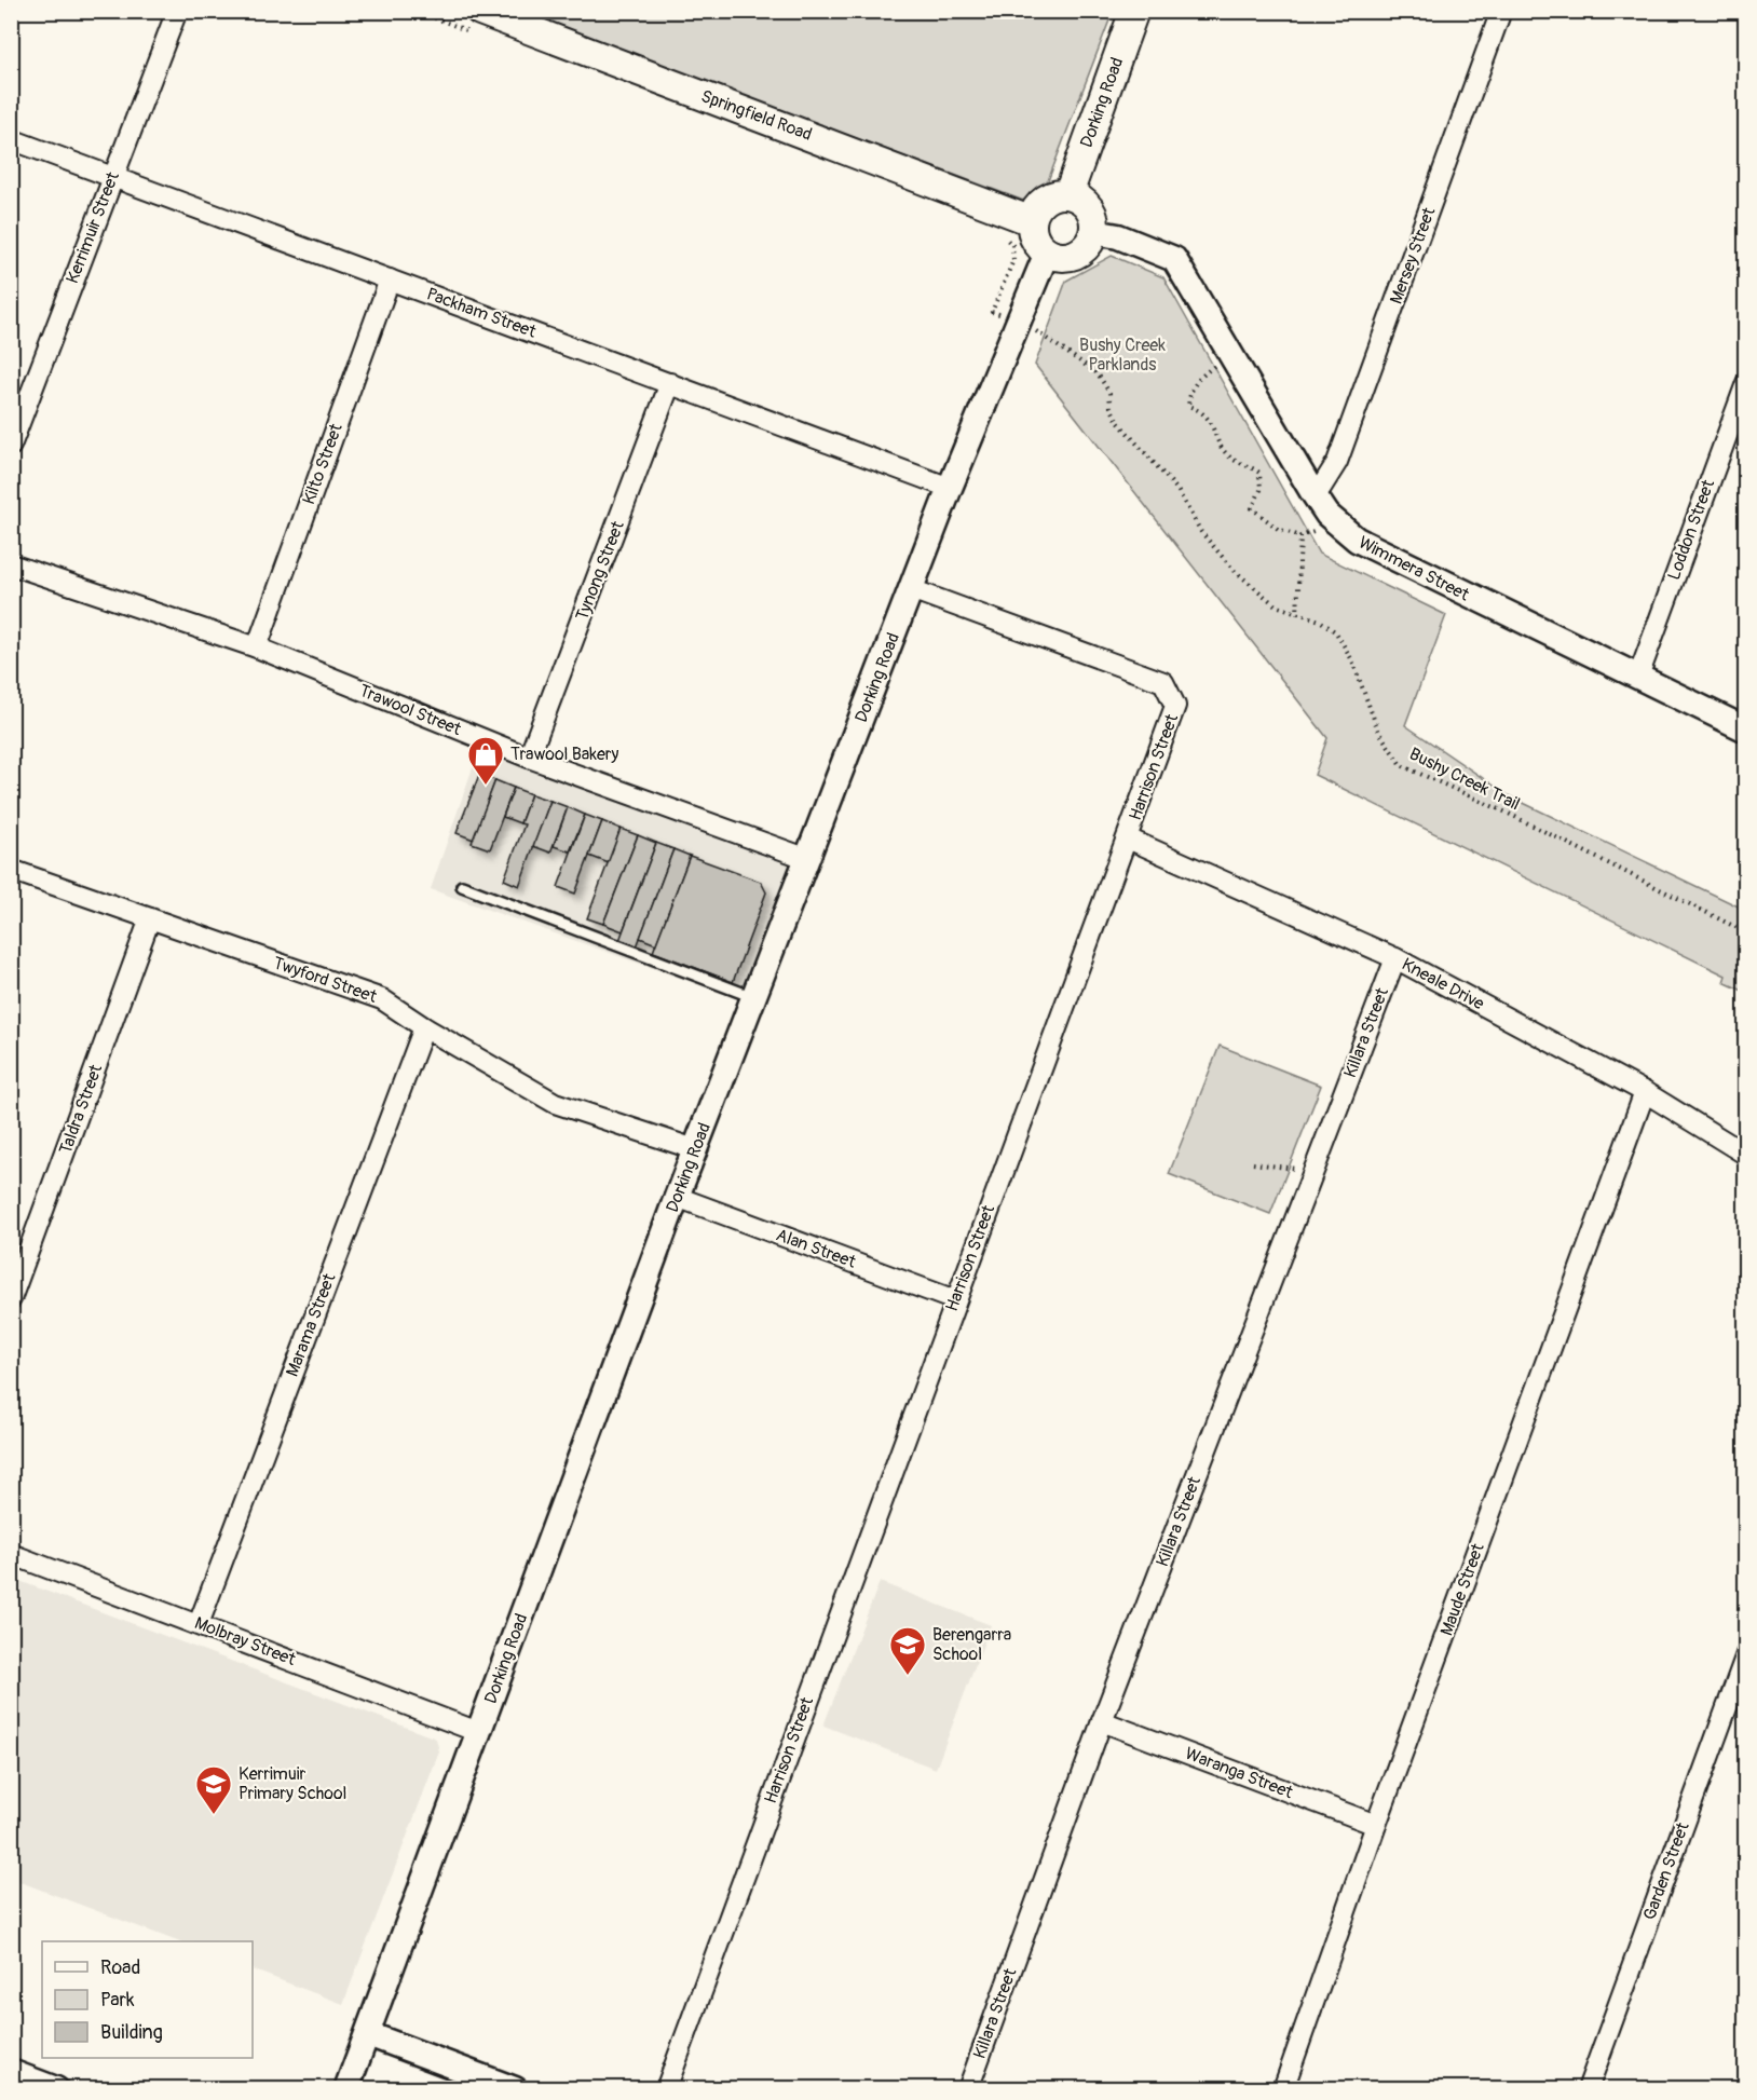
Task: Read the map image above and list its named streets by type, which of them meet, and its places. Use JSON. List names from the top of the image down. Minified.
{"streets":{"main road":["Dorking Road","Springfield Road"],"street":["Kerrimuir Street","Mersey Street","Packham Street","Kilto Street","Loddon Street","Wimmera Street","Tynong Street","Trawool Street","Harrison Street","Twyford Street","Kneale Drive","Killara Street","Taldra Street","Alan Street","Marama Street","Maude Street","Molbray Street","Waranga Street","Garden Street"],"path":["Bushy Creek Trail"]},"crossings":[["Dorking Road","Springfield Road"],["Dorking Road","Packham Street"],["Dorking Road","Wimmera Street"],["Dorking Road","Trawool Street"],["Dorking Road","Harrison Street"],["Dorking Road","Bushy Creek Trail"],["Dorking Road","Twyford Street"],["Dorking Road","Alan Street"],["Dorking Road","Molbray Street"],["Springfield Road","Wimmera Street"],["Kerrimuir Street","Packham Street"],["Mersey Street","Wimmera Street"],["Packham Street","Kilto Street"],["Packham Street","Tynong Street"],["Kilto Street","Trawool Street"],["Loddon Street","Wimmera Street"],["Tynong Street","Trawool Street"],["Harrison Street","Kneale Drive"],["Harrison Street","Alan Street"],["Twyford Street","Taldra Street"],["Twyford Street","Marama Street"],["Kneale Drive","Killara Street"],["Kneale Drive","Maude Street"],["Killara Street","Waranga Street"],["Marama Street","Molbray Street"],["Maude Street","Waranga Street"]],"parks":["Bushy Creek Parklands"],"places":{"shop":["Trawool Bakery"],"school or university":["Berengarra School","Kerrimuir Primary School"]},"legend":["Road","Park","Building"]}
